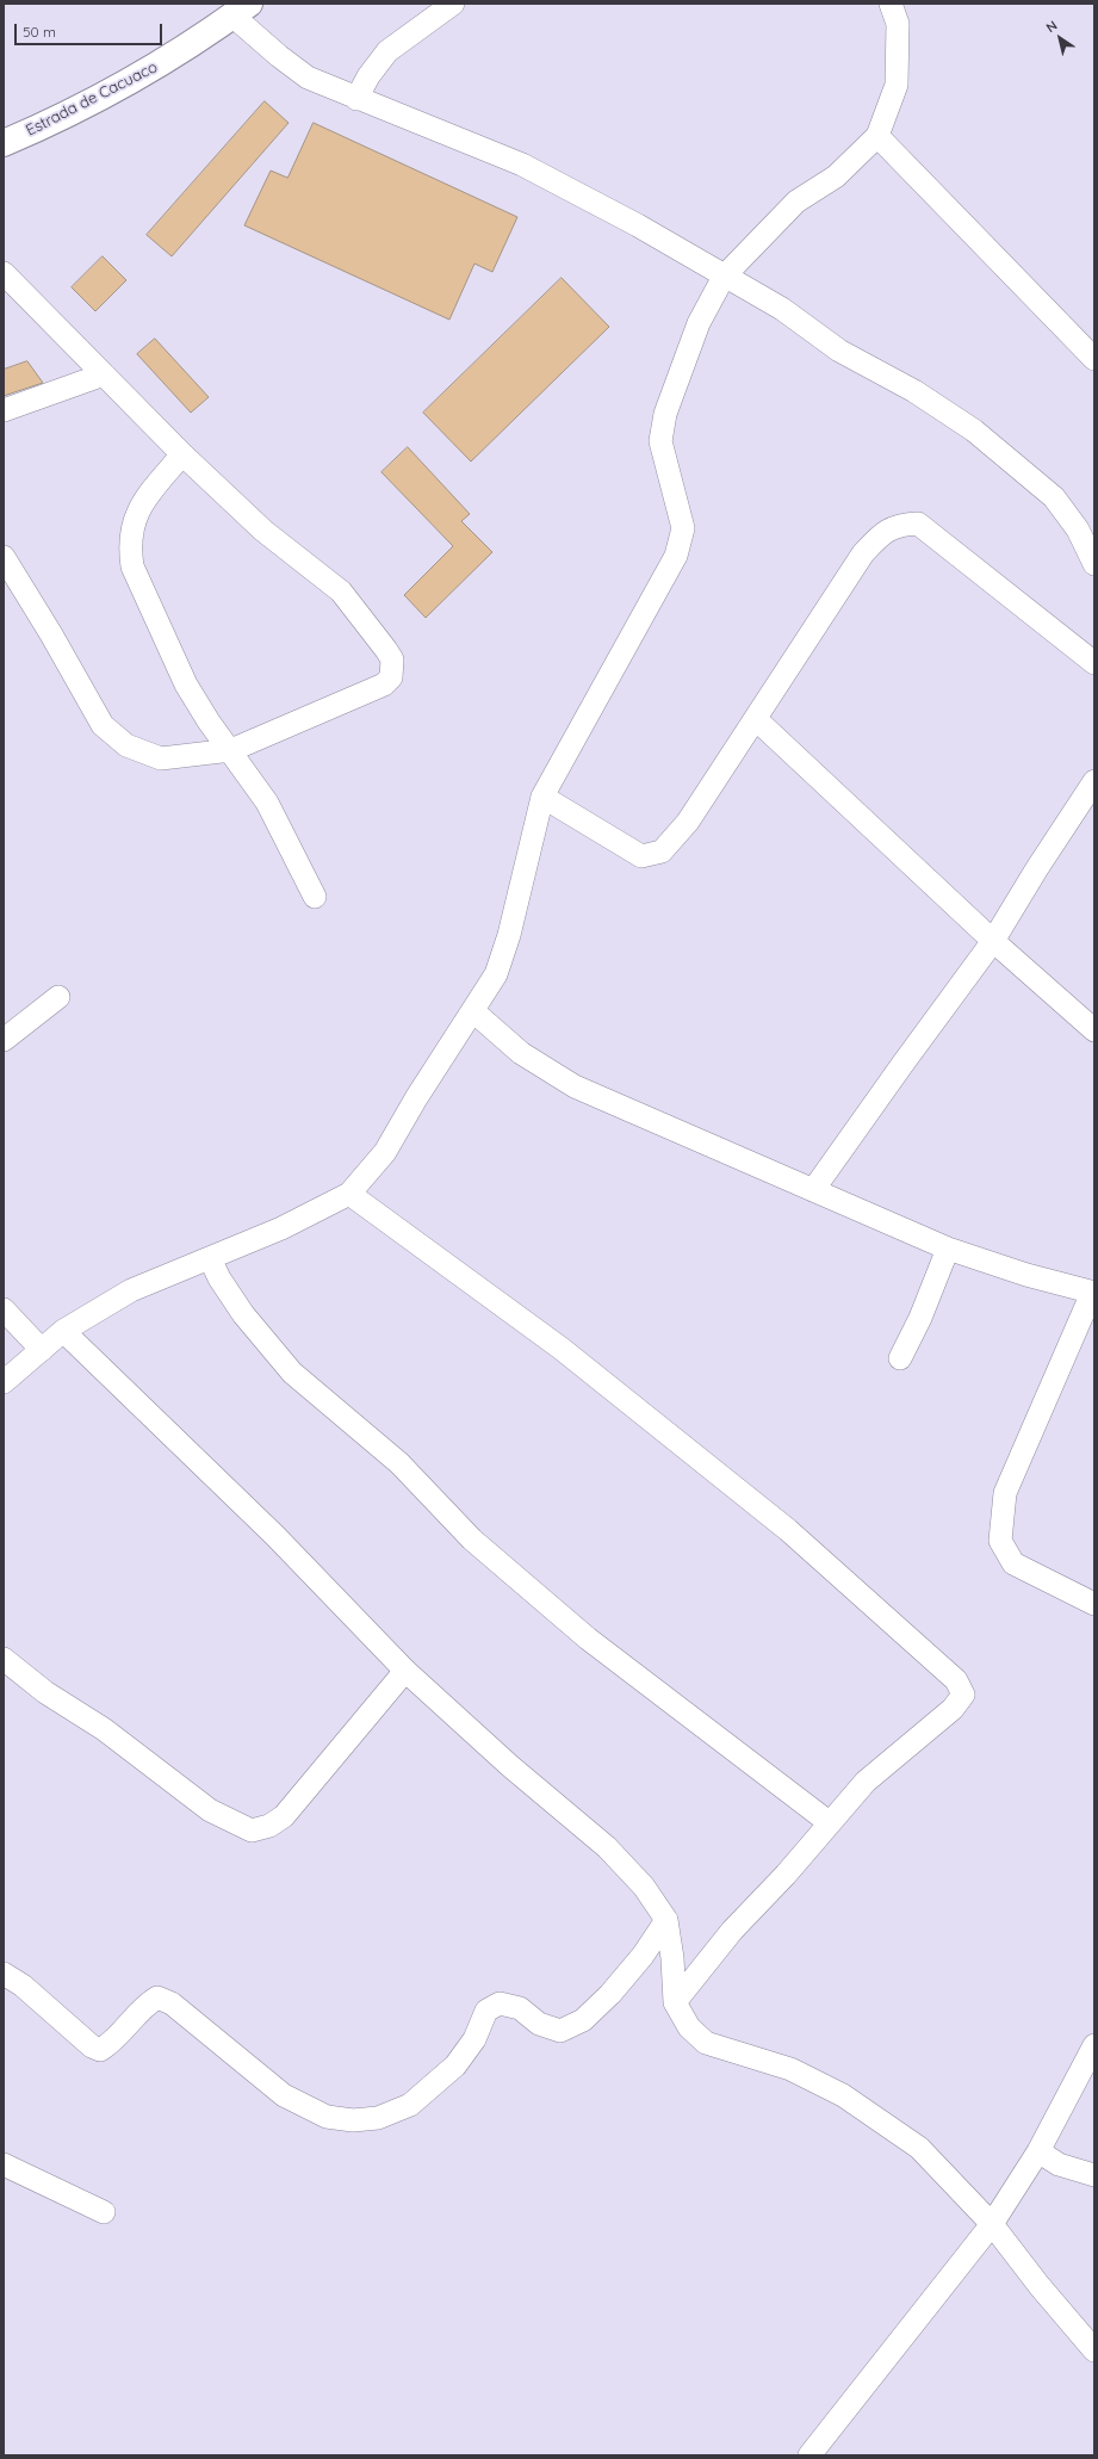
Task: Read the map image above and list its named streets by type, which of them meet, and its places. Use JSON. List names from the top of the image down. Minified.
{"streets":{"highway":["Estrada de Cacuaco"]},"scale_bar":"50 m","north":"top left"}
